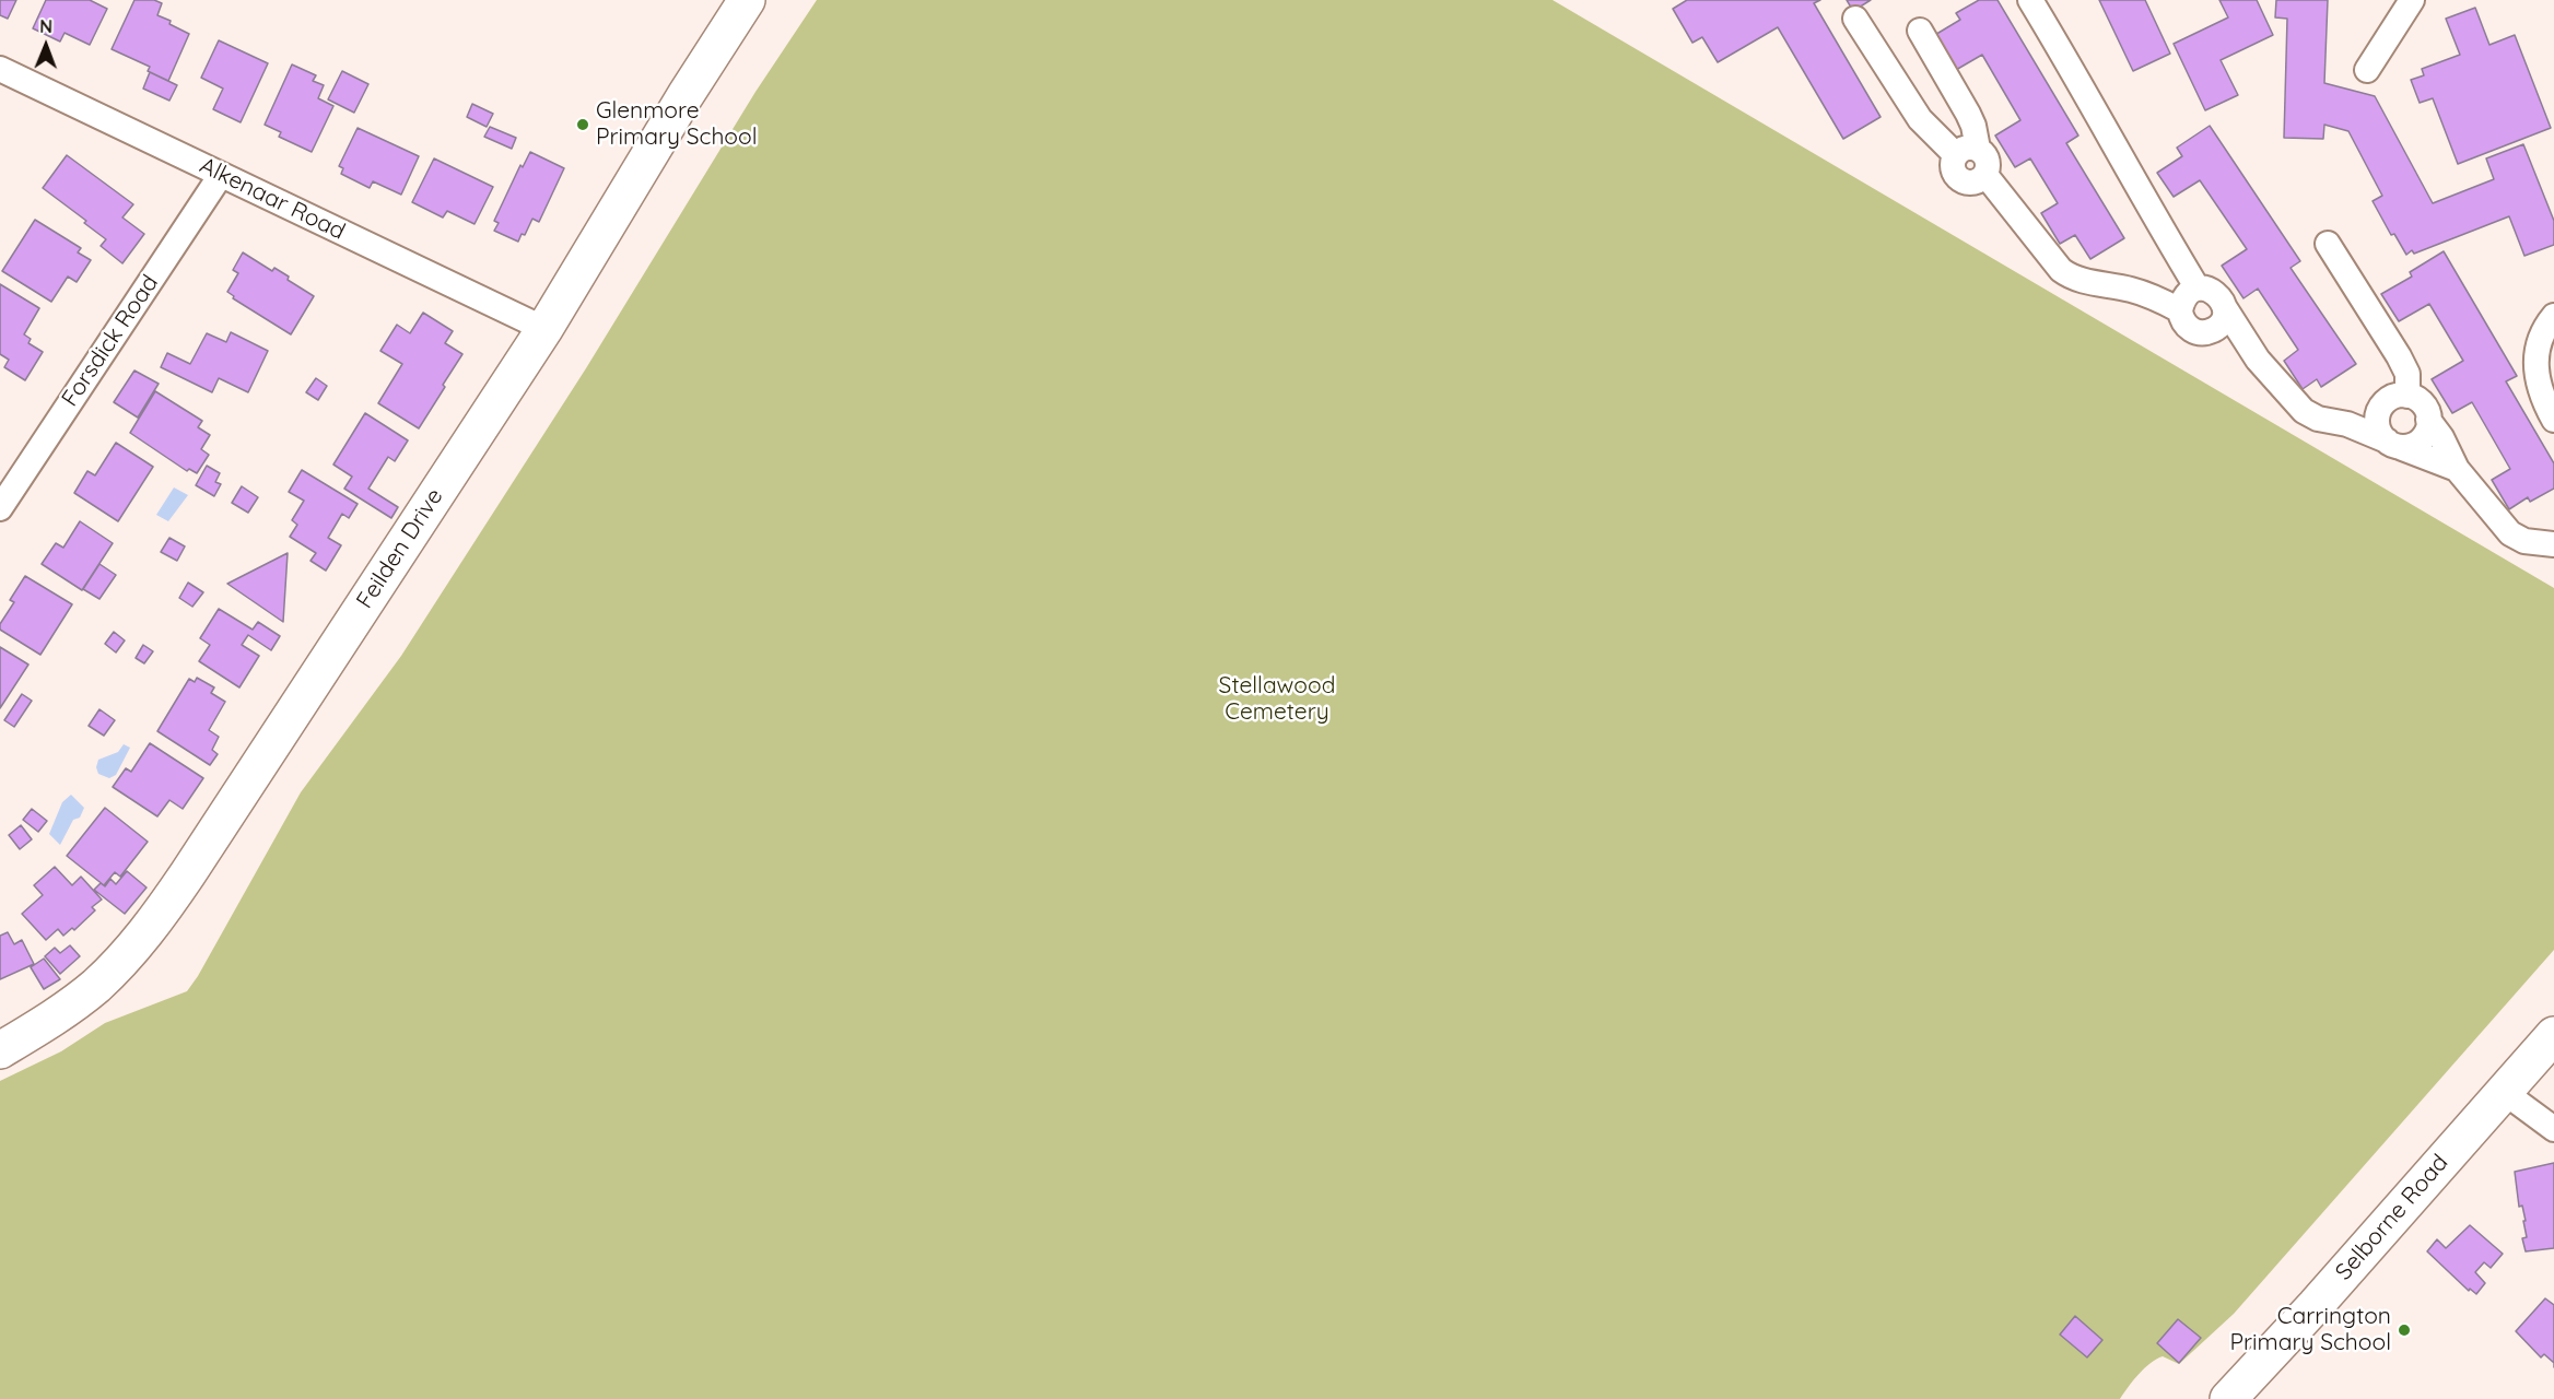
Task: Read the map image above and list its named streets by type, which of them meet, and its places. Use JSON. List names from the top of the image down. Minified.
{"streets":{"street":["Alkenaar Road","Forsdick Road","Feilden Drive","Selborne Road"]},"crossings":[["Alkenaar Road","Forsdick Road"],["Alkenaar Road","Feilden Drive"]],"parks":["Stellawood Cemetery"],"places":["Glenmore Primary School","Carrington Primary School"],"north":"top"}
